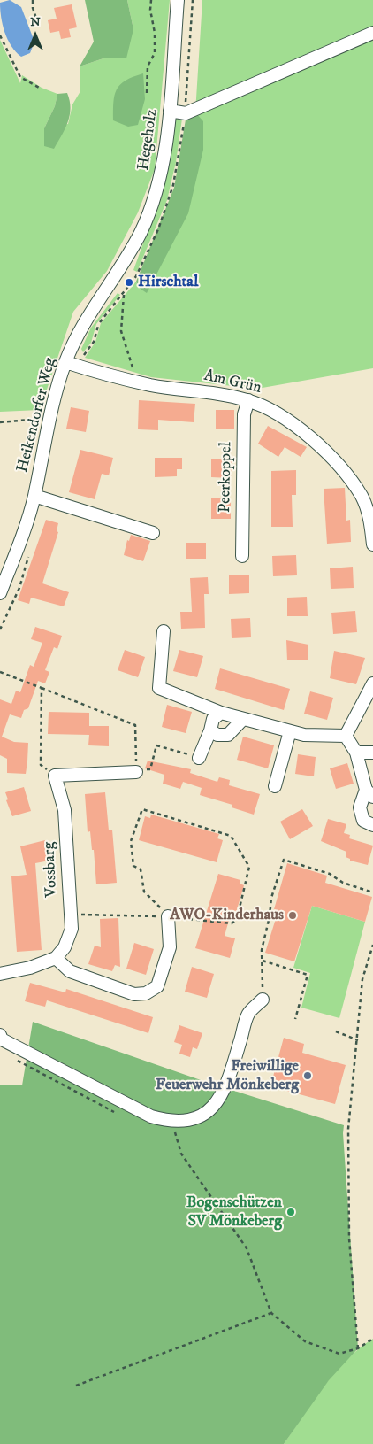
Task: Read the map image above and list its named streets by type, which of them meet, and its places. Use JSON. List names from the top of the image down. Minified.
{"streets":{"street":["Hegeholz","Am Grün","Heikendorfer Weg","Peerkoppel","Vossbarg"]},"crossings":[["Hegeholz","Heikendorfer Weg"],["Am Grün","Heikendorfer Weg"],["Am Grün","Peerkoppel"]],"places":["Hirschtal","AWO-Kinderhaus","Freiwillige Feuerwehr Mönkeberg","Bogenschützen SV Mönkeberg"],"north":"top"}
